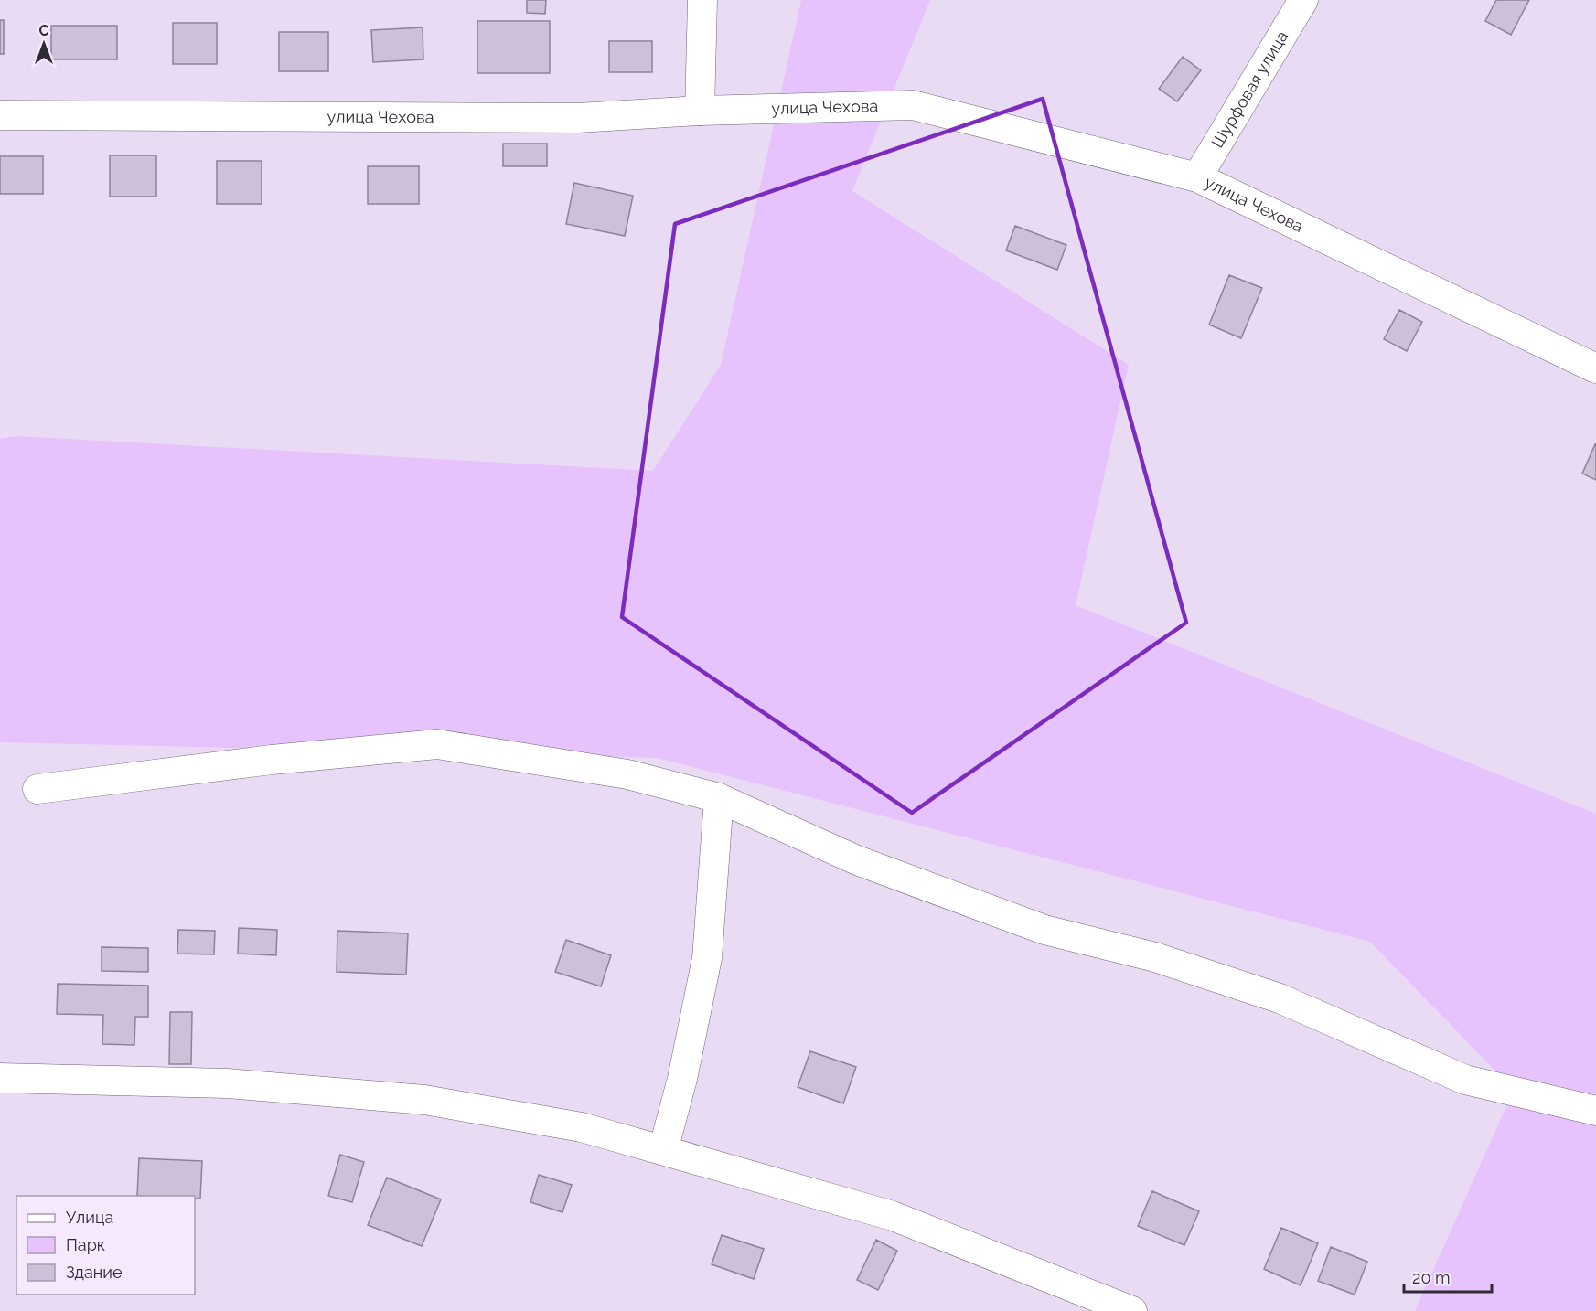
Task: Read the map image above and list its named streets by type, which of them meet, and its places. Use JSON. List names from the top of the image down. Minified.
{"streets":{"street":["Шурфовая улица","улица Чехова"]},"crossings":[["Шурфовая улица","улица Чехова"]],"legend":["Улица","Парк","Здание"],"scale_bar":"20 m","north":"top"}
